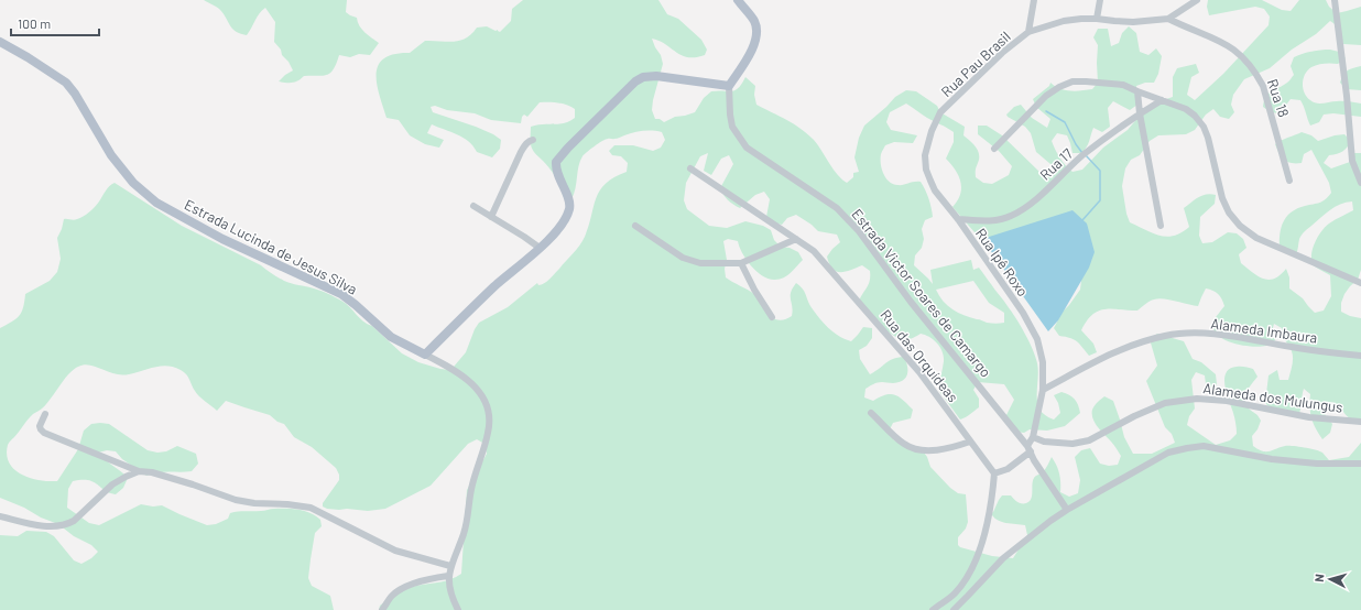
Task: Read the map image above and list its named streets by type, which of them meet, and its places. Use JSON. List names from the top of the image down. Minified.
{"streets":{"main road":["Estrada Lucinda de Jesus Silva"],"street":["Rua Pau Brasil","Rua 18","Rua 17","Rua Ipê Roxo","Estrada Victor Soares de Camargo","Alameda Imbaura","Rua das Orquídeas","Alameda dos Mulungus"]},"crossings":[["Rua Pau Brasil","Rua 18"],["Rua Pau Brasil","Rua Ipê Roxo"],["Rua 17","Rua Ipê Roxo"],["Rua Ipê Roxo","Alameda Imbaura"],["Rua Ipê Roxo","Alameda dos Mulungus"]],"scale_bar":"100 m","north":"left"}
